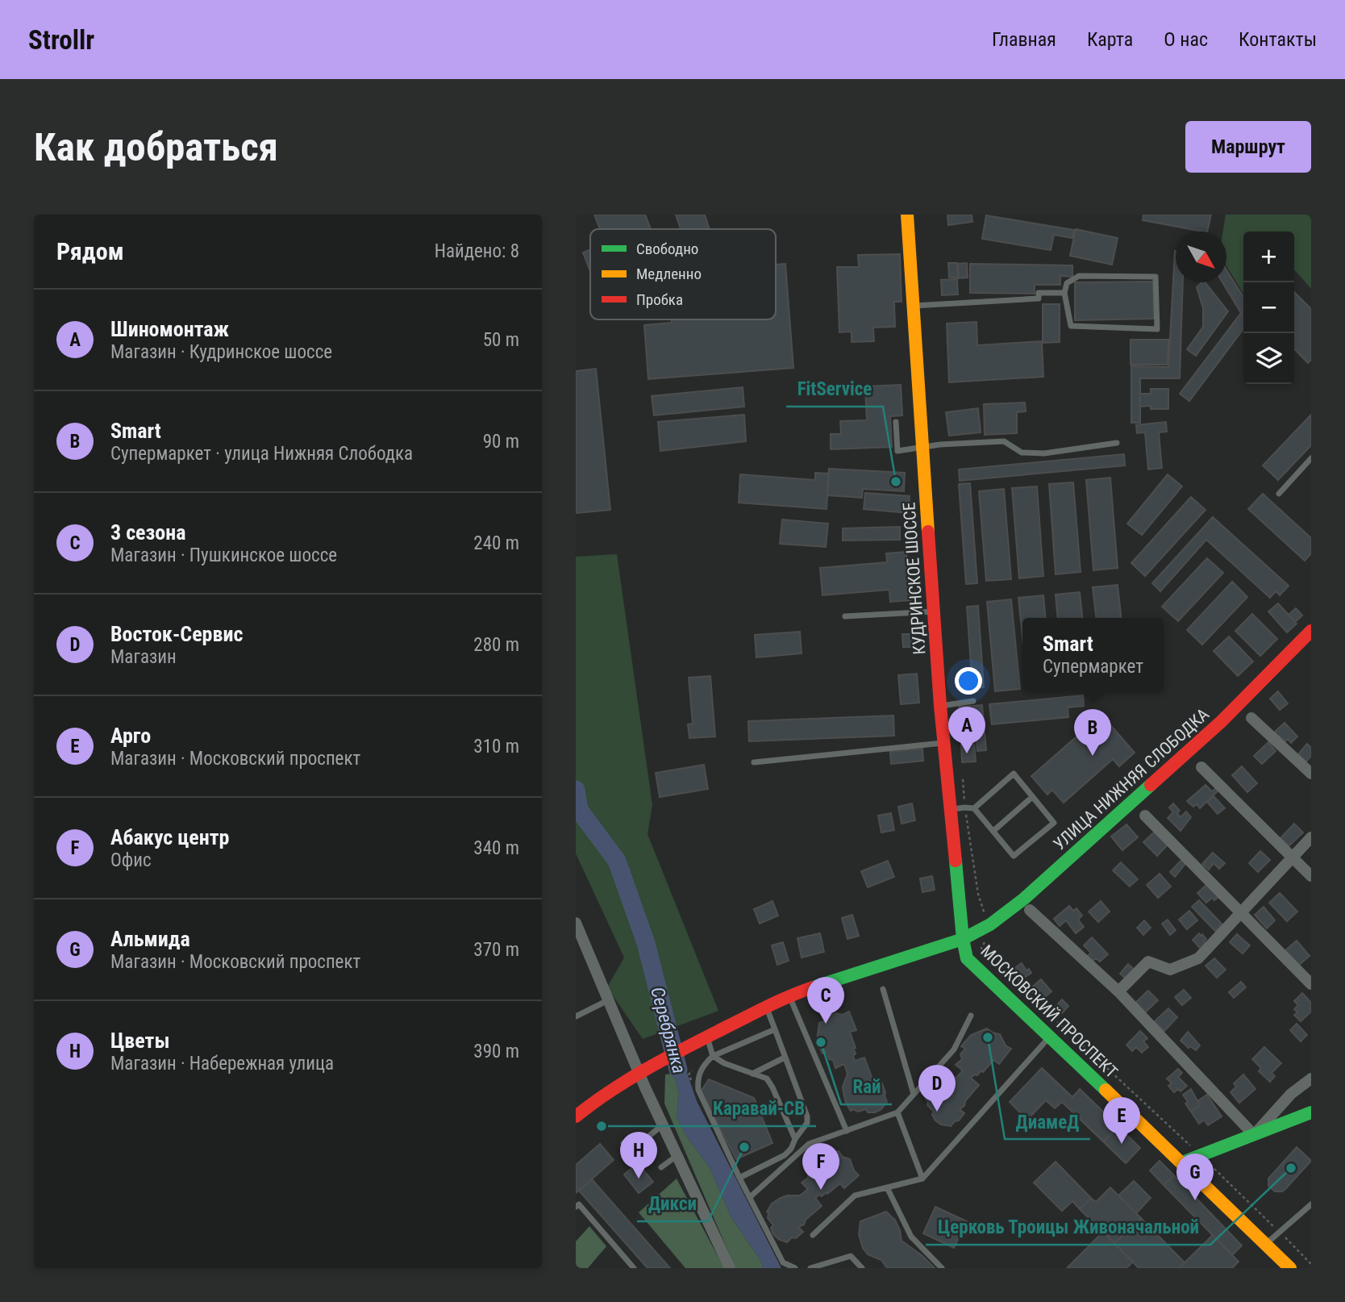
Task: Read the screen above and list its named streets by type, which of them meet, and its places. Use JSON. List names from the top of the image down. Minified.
{"streets":{"main road":["КУДРИНСКОЕ ШОССЕ","УЛИЦА НИЖНЯЯ СЛОБОДКА","МОСКОВСКИЙ ПРОСПЕКТ"]},"crossings":[["КУДРИНСКОЕ ШОССЕ","УЛИЦА НИЖНЯЯ СЛОБОДКА"],["КУДРИНСКОЕ ШОССЕ","МОСКОВСКИЙ ПРОСПЕКТ"],["УЛИЦА НИЖНЯЯ СЛОБОДКА","МОСКОВСКИЙ ПРОСПЕКТ"]],"water":["Серебрянка"],"places":["FitService","ДиамеД","Rай","Каравай-СВ","Дикси","Церковь Троицы Живоначальной"],"legend":["Свободно","Медленно","Пробка"],"north":"bottom right","page":{"header":"Strollr","nav":["Главная","Карта","О нас","Контакты"],"buttons":"Маршрут","title":"Как добраться","heading":["Рядом","Найдено: 8"],"map_buttons":["+","−"],"list":[{"mark":"A","name":"Шиномонтаж","note":"Магазин · Кудринское шоссе","value":"50 m"},{"mark":"B","name":"Smart","note":"Супермаркет · улица Нижняя Слободка","value":"90 m"},{"mark":"C","name":"3 сезона","note":"Магазин · Пушкинское шоссе","value":"240 m"},{"mark":"D","name":"Восток-Сервис","note":"Магазин","value":"280 m"},{"mark":"E","name":"Арго","note":"Магазин · Московский проспект","value":"310 m"},{"mark":"F","name":"Абакус центр","note":"Офис","value":"340 m"},{"mark":"G","name":"Альмида","note":"Магазин · Московский проспект","value":"370 m"},{"mark":"H","name":"Цветы","note":"Магазин · Набережная улица","value":"390 m"}],"popup":["Smart","Супермаркет"],"pins":["A","B","C","D","E","H","F","G"]}}
